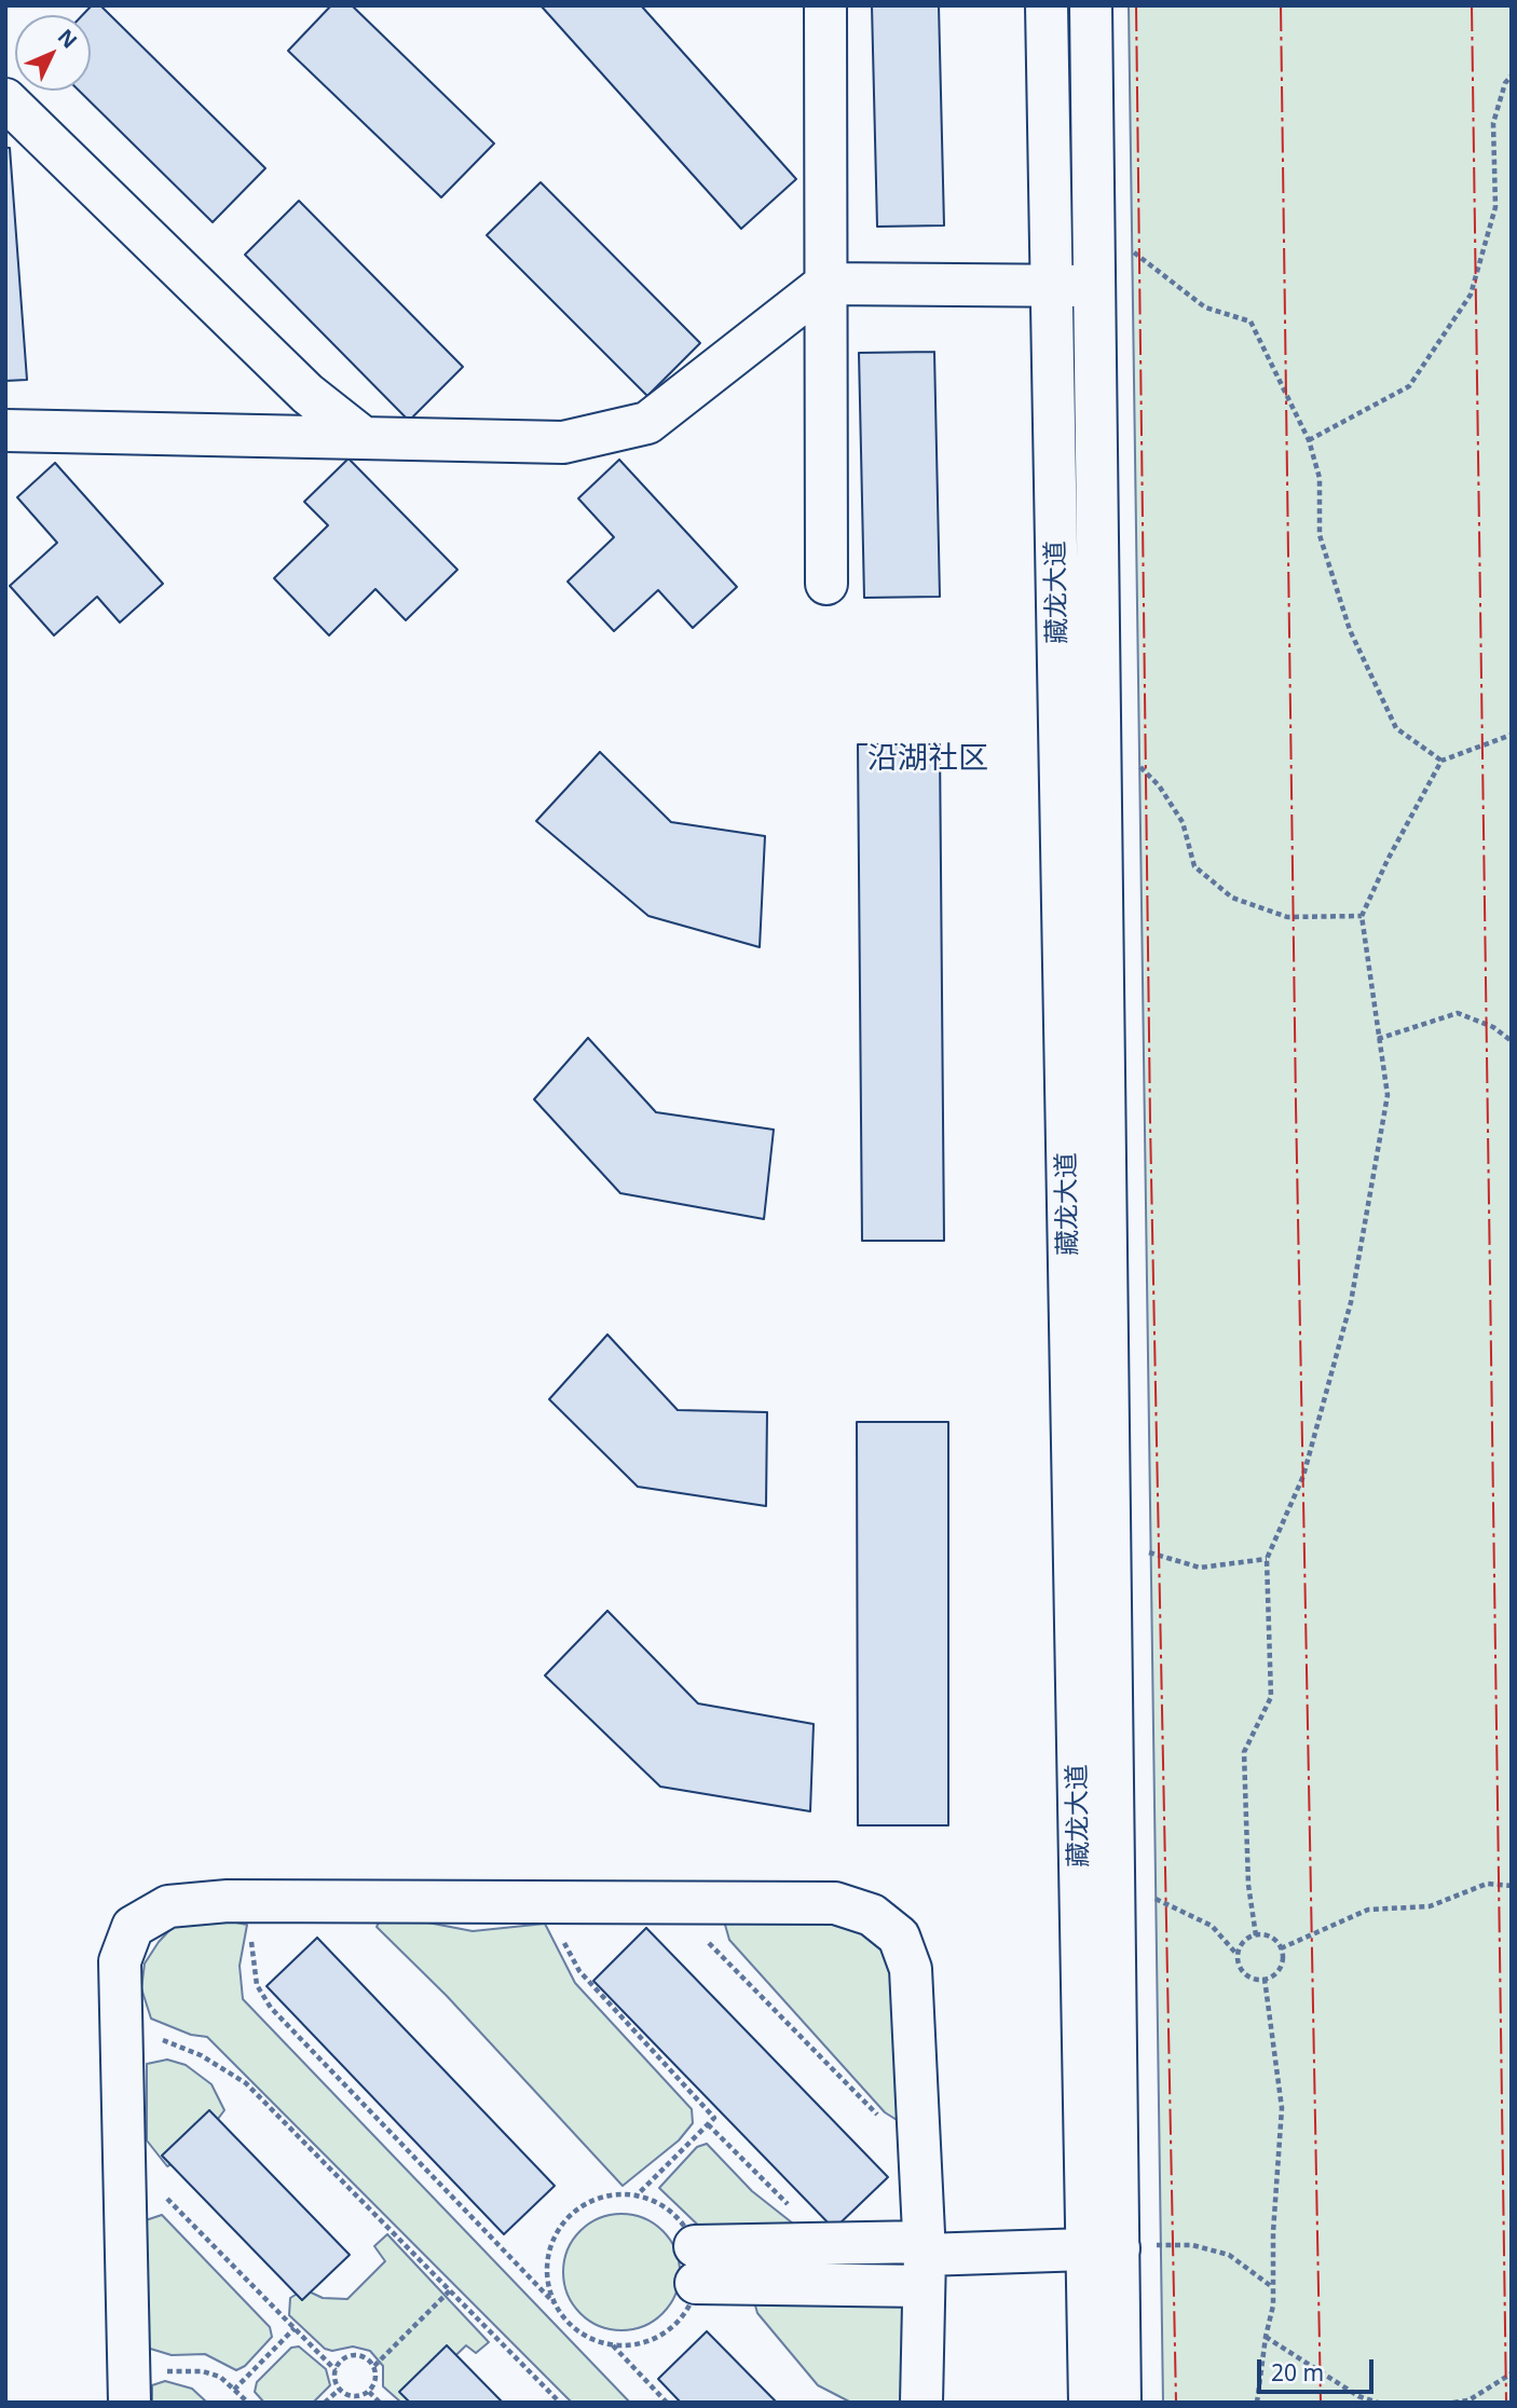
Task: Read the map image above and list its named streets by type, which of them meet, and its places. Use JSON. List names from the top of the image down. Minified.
{"streets":{"main road":["藏龙大道"]},"districts":["沿湖社区"],"scale_bar":"20 m","north":"top right"}
